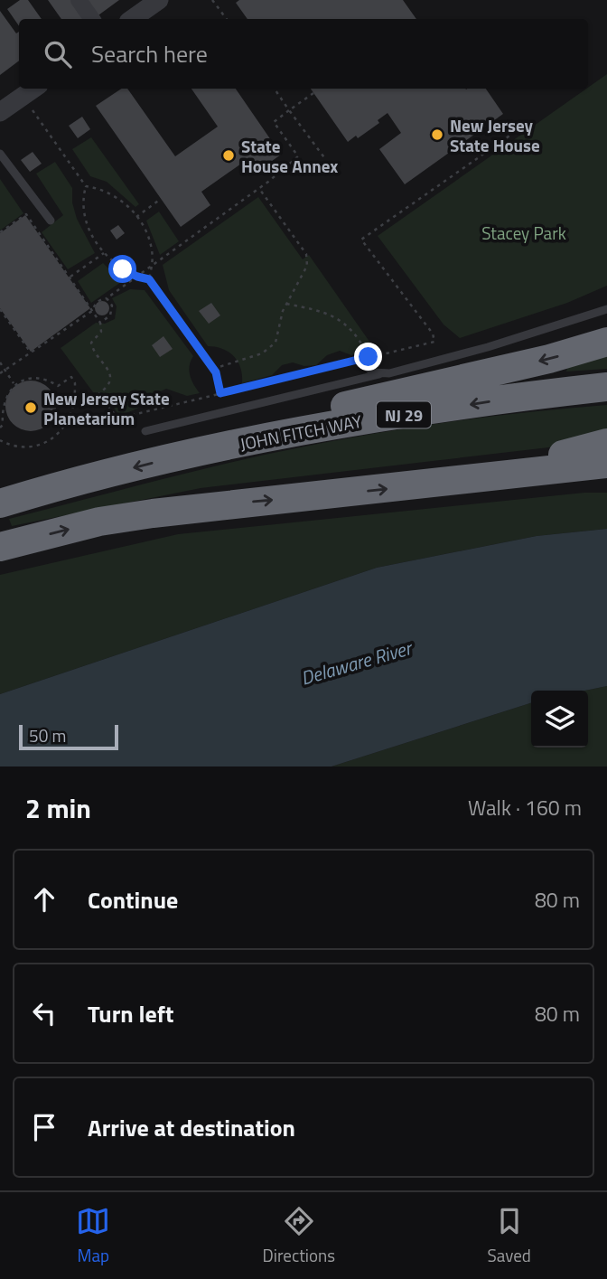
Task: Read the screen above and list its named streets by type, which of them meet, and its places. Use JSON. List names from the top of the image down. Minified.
{"streets":{"highway":["NJ 29","JOHN FITCH WAY"]},"water":["Delaware River"],"parks":["Stacey Park"],"places":["New Jersey State House","State House Annex","New Jersey State Planetarium"],"scale_bar":"50 m","page":{"search":"Search here","scale":"50 m","heading":["2 min","Walk · 160 m"],"list":[["Continue","80 m"],["Turn left","80 m"],"Arrive at destination"],"nav":["Map","Directions","Saved"]}}
